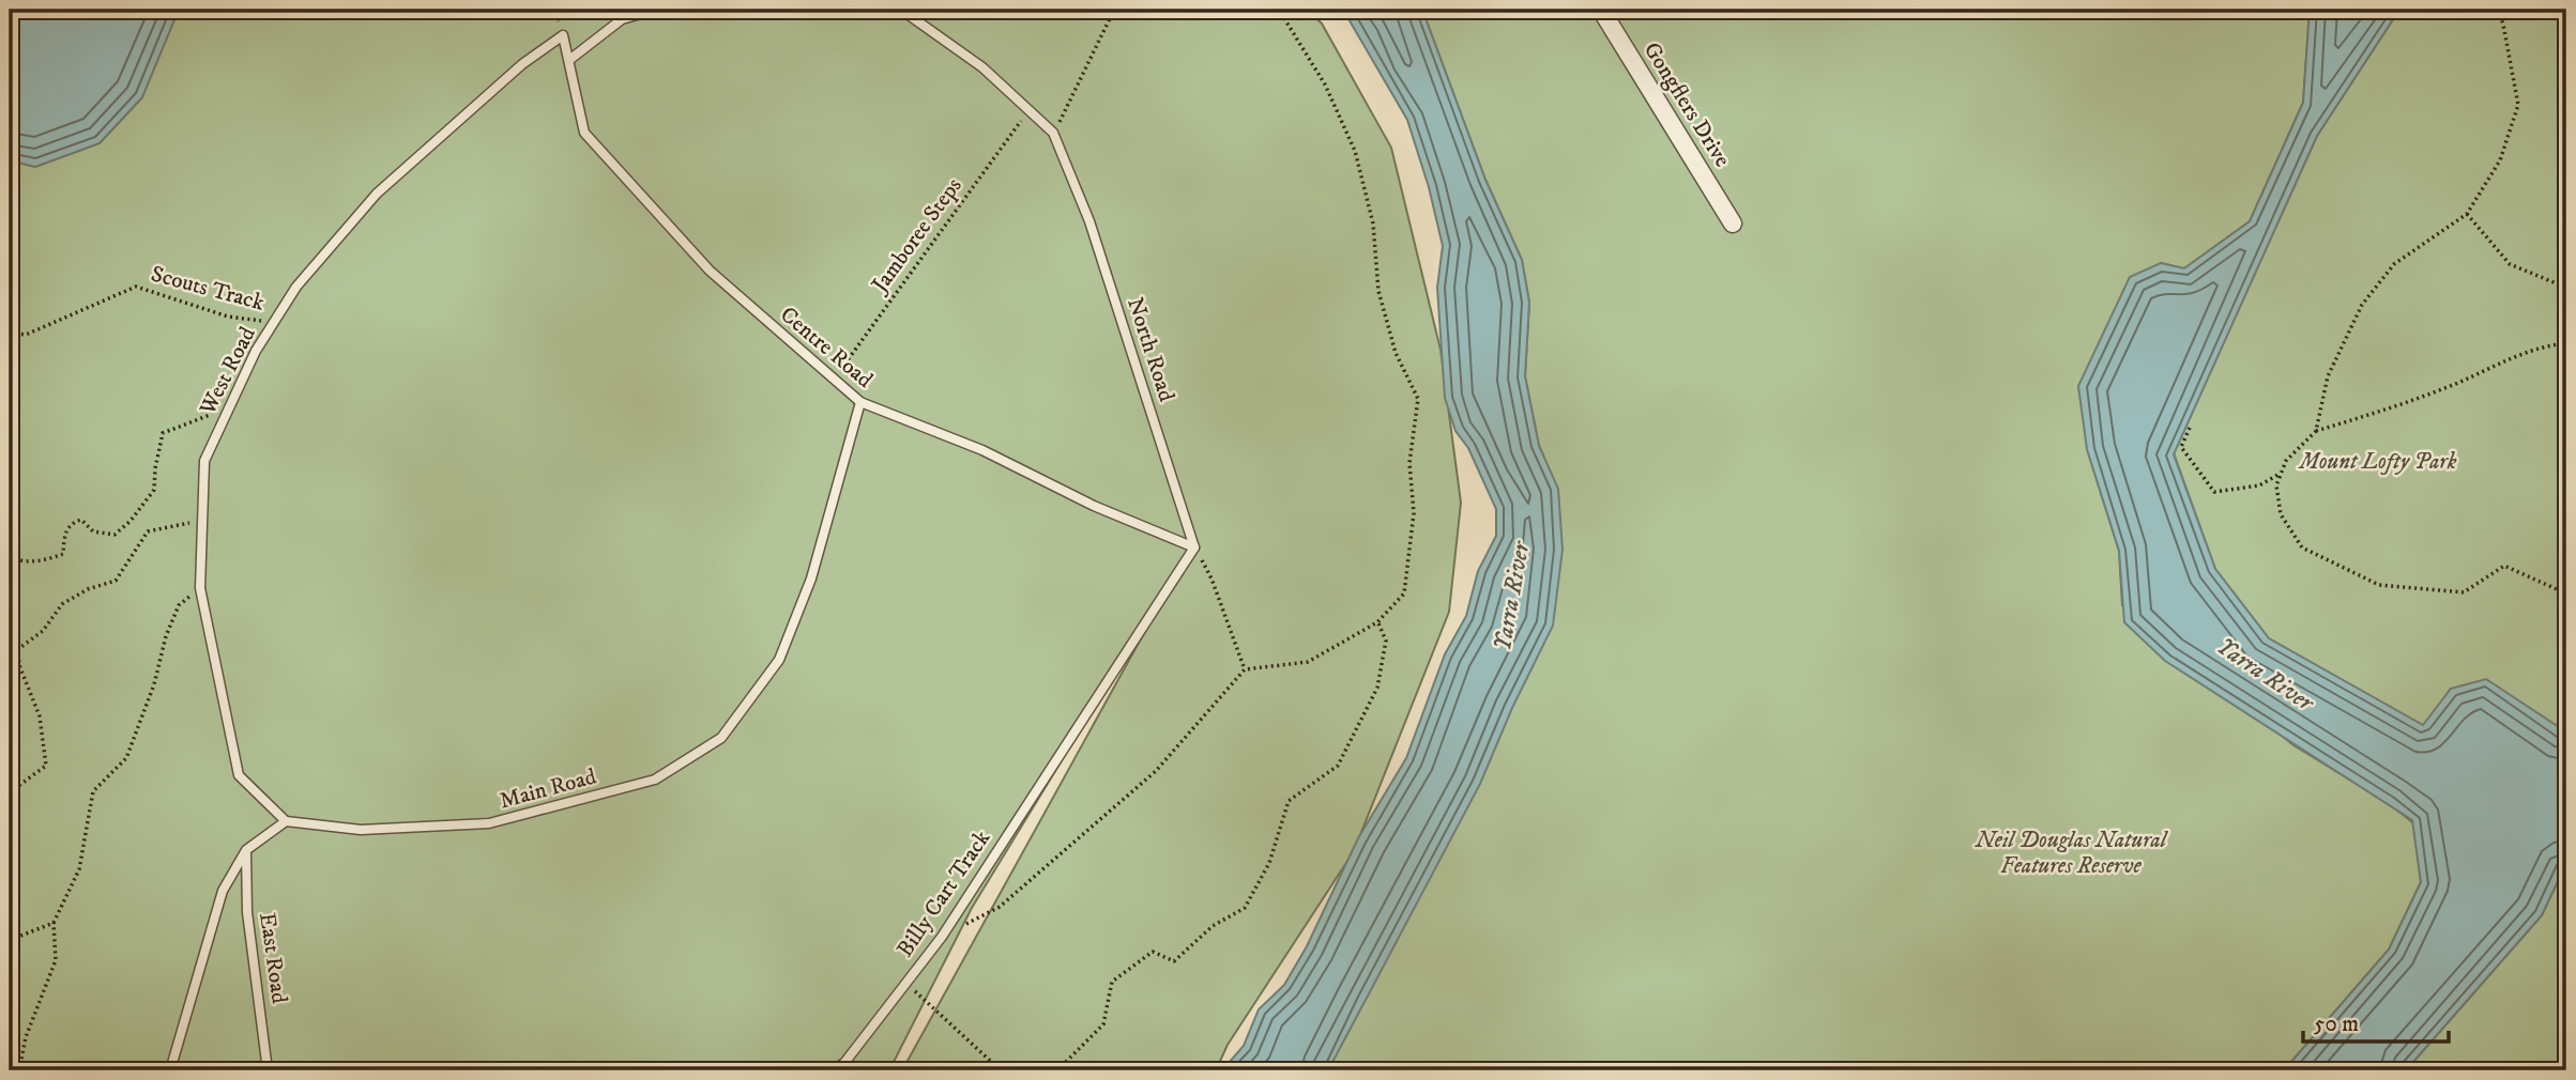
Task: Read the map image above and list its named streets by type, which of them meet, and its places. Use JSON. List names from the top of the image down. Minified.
{"streets":{"street":["Gongflers Drive"],"lane":["Centre Road","North Road","West Road","Main Road","Billy Cart Track","East Road"],"path":["Jamboree Steps","Scouts Track"]},"crossings":[["Jamboree Steps","Centre Road"],["Jamboree Steps","North Road"],["Scouts Track","West Road"],["Centre Road","North Road"],["Centre Road","West Road"],["Centre Road","Main Road"],["Centre Road","Billy Cart Track"],["North Road","Billy Cart Track"],["West Road","Main Road"]],"water":["Yarra River"],"parks":["Mount Lofty Park","Neil Douglas Natural Features Reserve"],"scale_bar":"50 m"}
